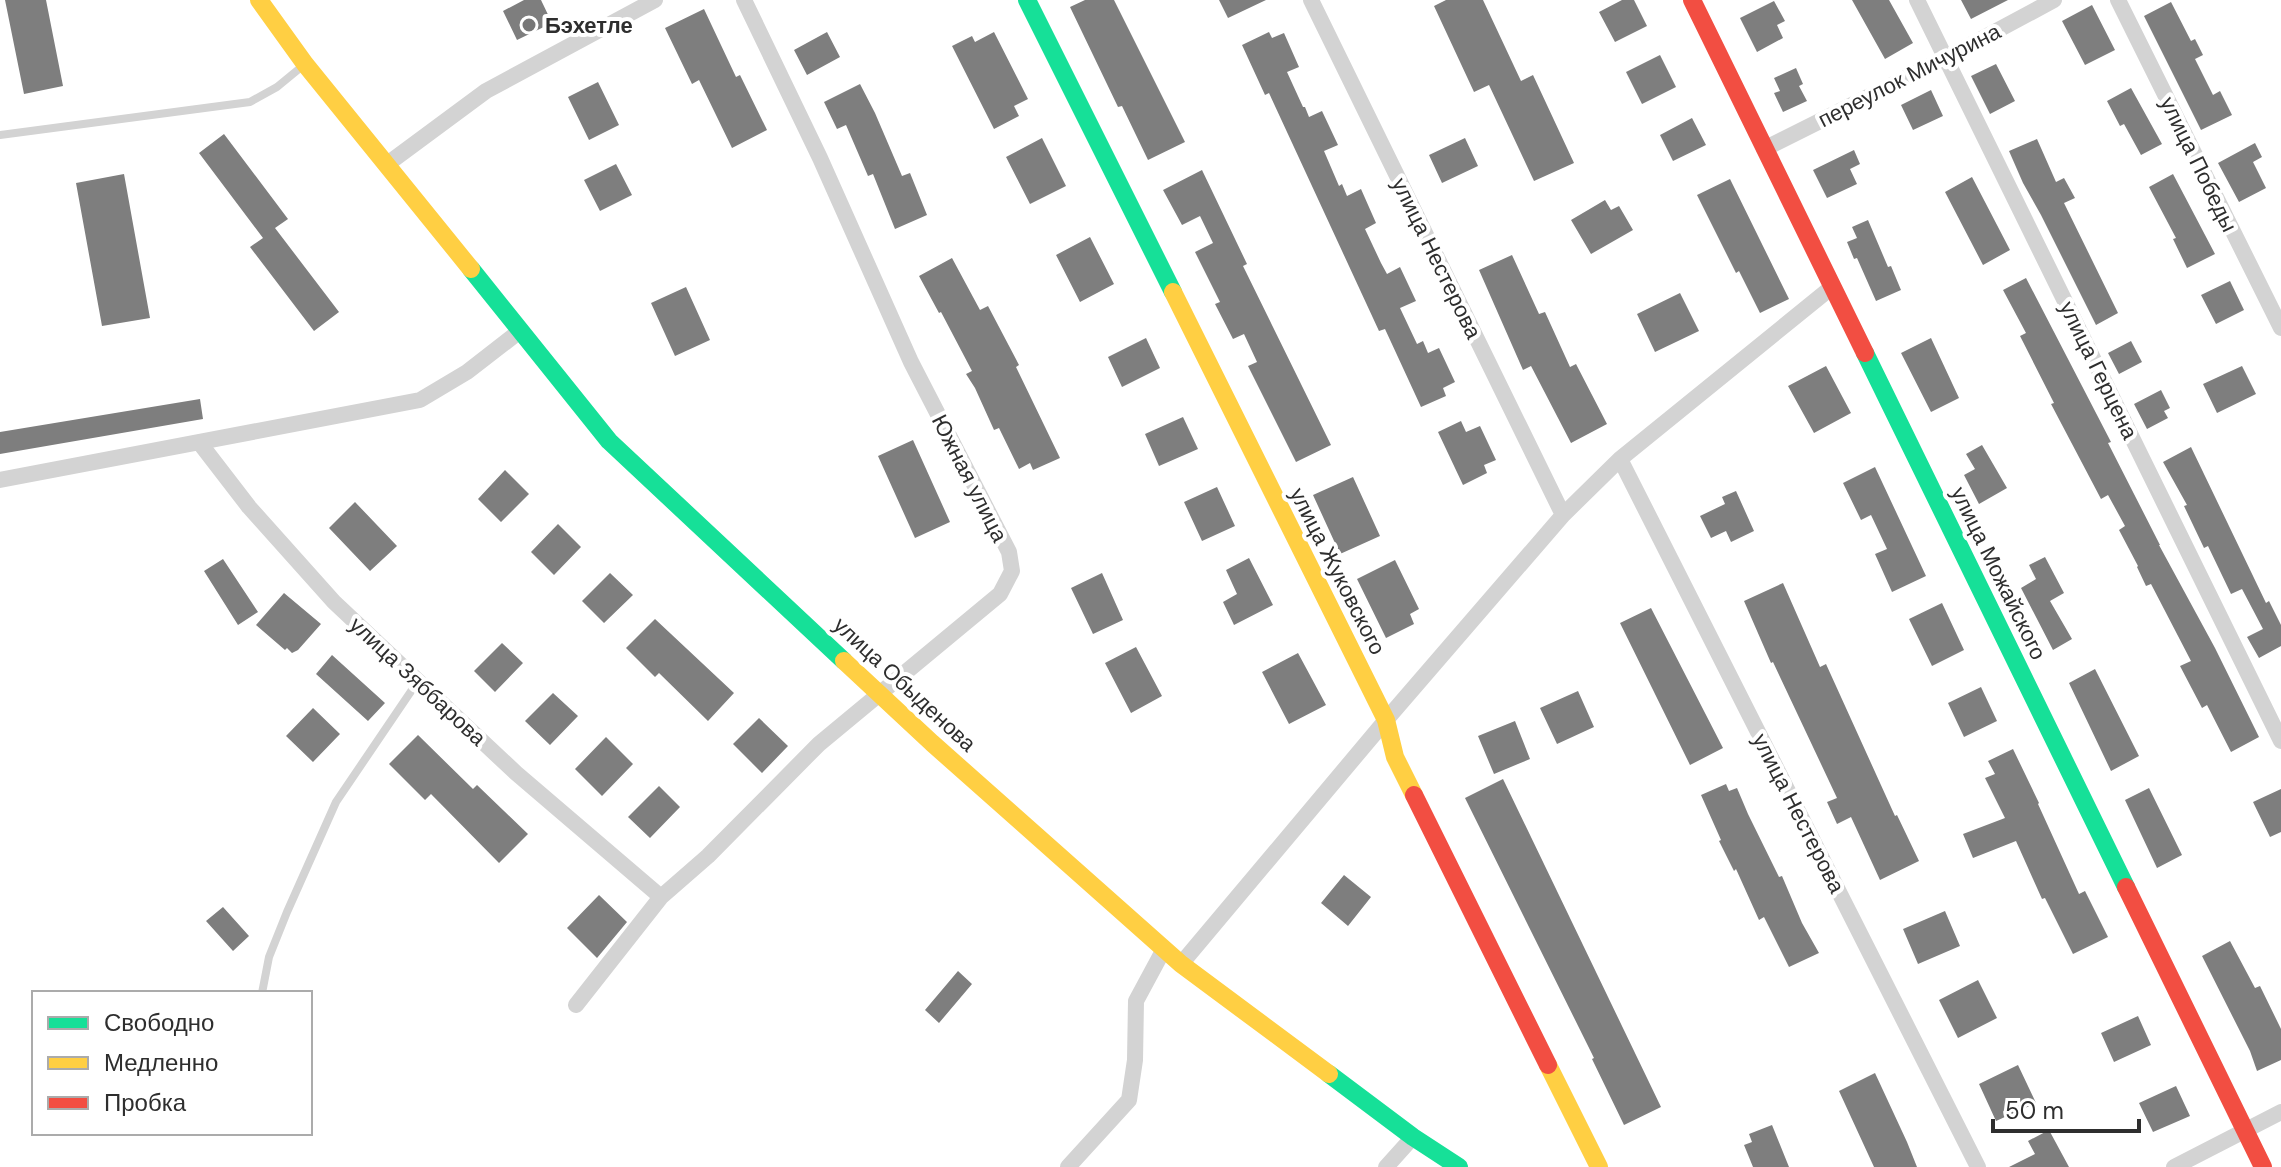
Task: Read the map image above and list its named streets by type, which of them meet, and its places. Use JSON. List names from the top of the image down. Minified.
{"streets":{"street":["переулок Мичурина","улица Победы","улица Нестерова","улица Герцена","Южная улица","улица Жуковского","улица Можайского","улица Зяббарова","улица Обыденова"]},"crossings":[["переулок Мичурина","улица Герцена"],["переулок Мичурина","улица Можайского"],["Южная улица","улица Зяббарова"],["Южная улица","улица Обыденова"]],"places":["Бэхетле"],"legend":["Свободно","Медленно","Пробка"],"scale_bar":"50 m"}
